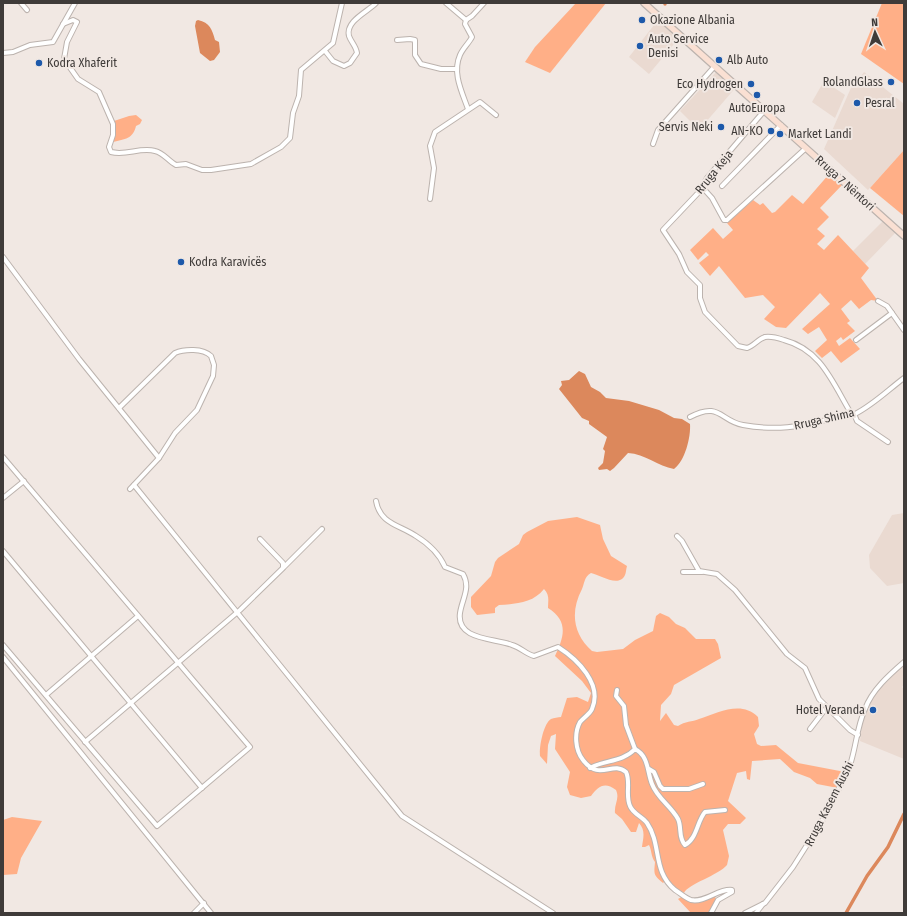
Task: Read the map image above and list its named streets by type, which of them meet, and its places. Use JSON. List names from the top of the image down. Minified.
{"streets":{"main road":["Rruga 7 Nëntori"],"street":["Rruga Keja","Rruga Shima","Rruga Kasem Aushi"]},"crossings":[["Rruga Keja","Rruga 7 Nëntori"],["Rruga Keja","Rruga Shima"]],"places":["Okazione Albania","Auto Service Denisi","Alb Auto","Kodra Xhaferit","RolandGlass","Eco Hydrogen","AutoEuropa","Pesral","Servis Neki","AN-KO","Market Landi","Kodra Karavicës","Hotel Veranda"],"north":"top"}
